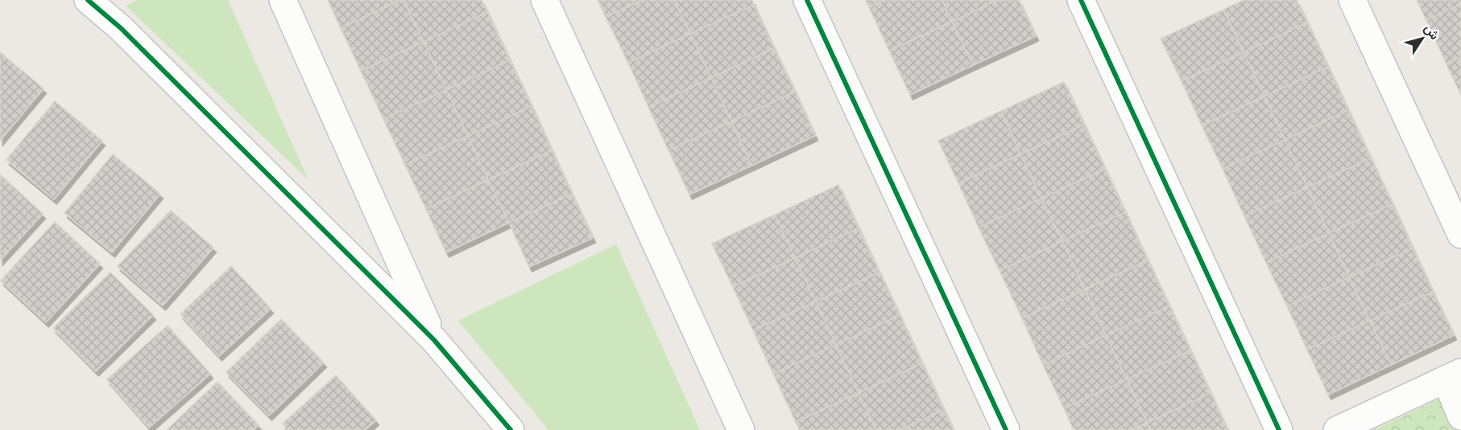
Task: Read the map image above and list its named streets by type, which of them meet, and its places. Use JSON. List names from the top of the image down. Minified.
{"north":"top right"}
